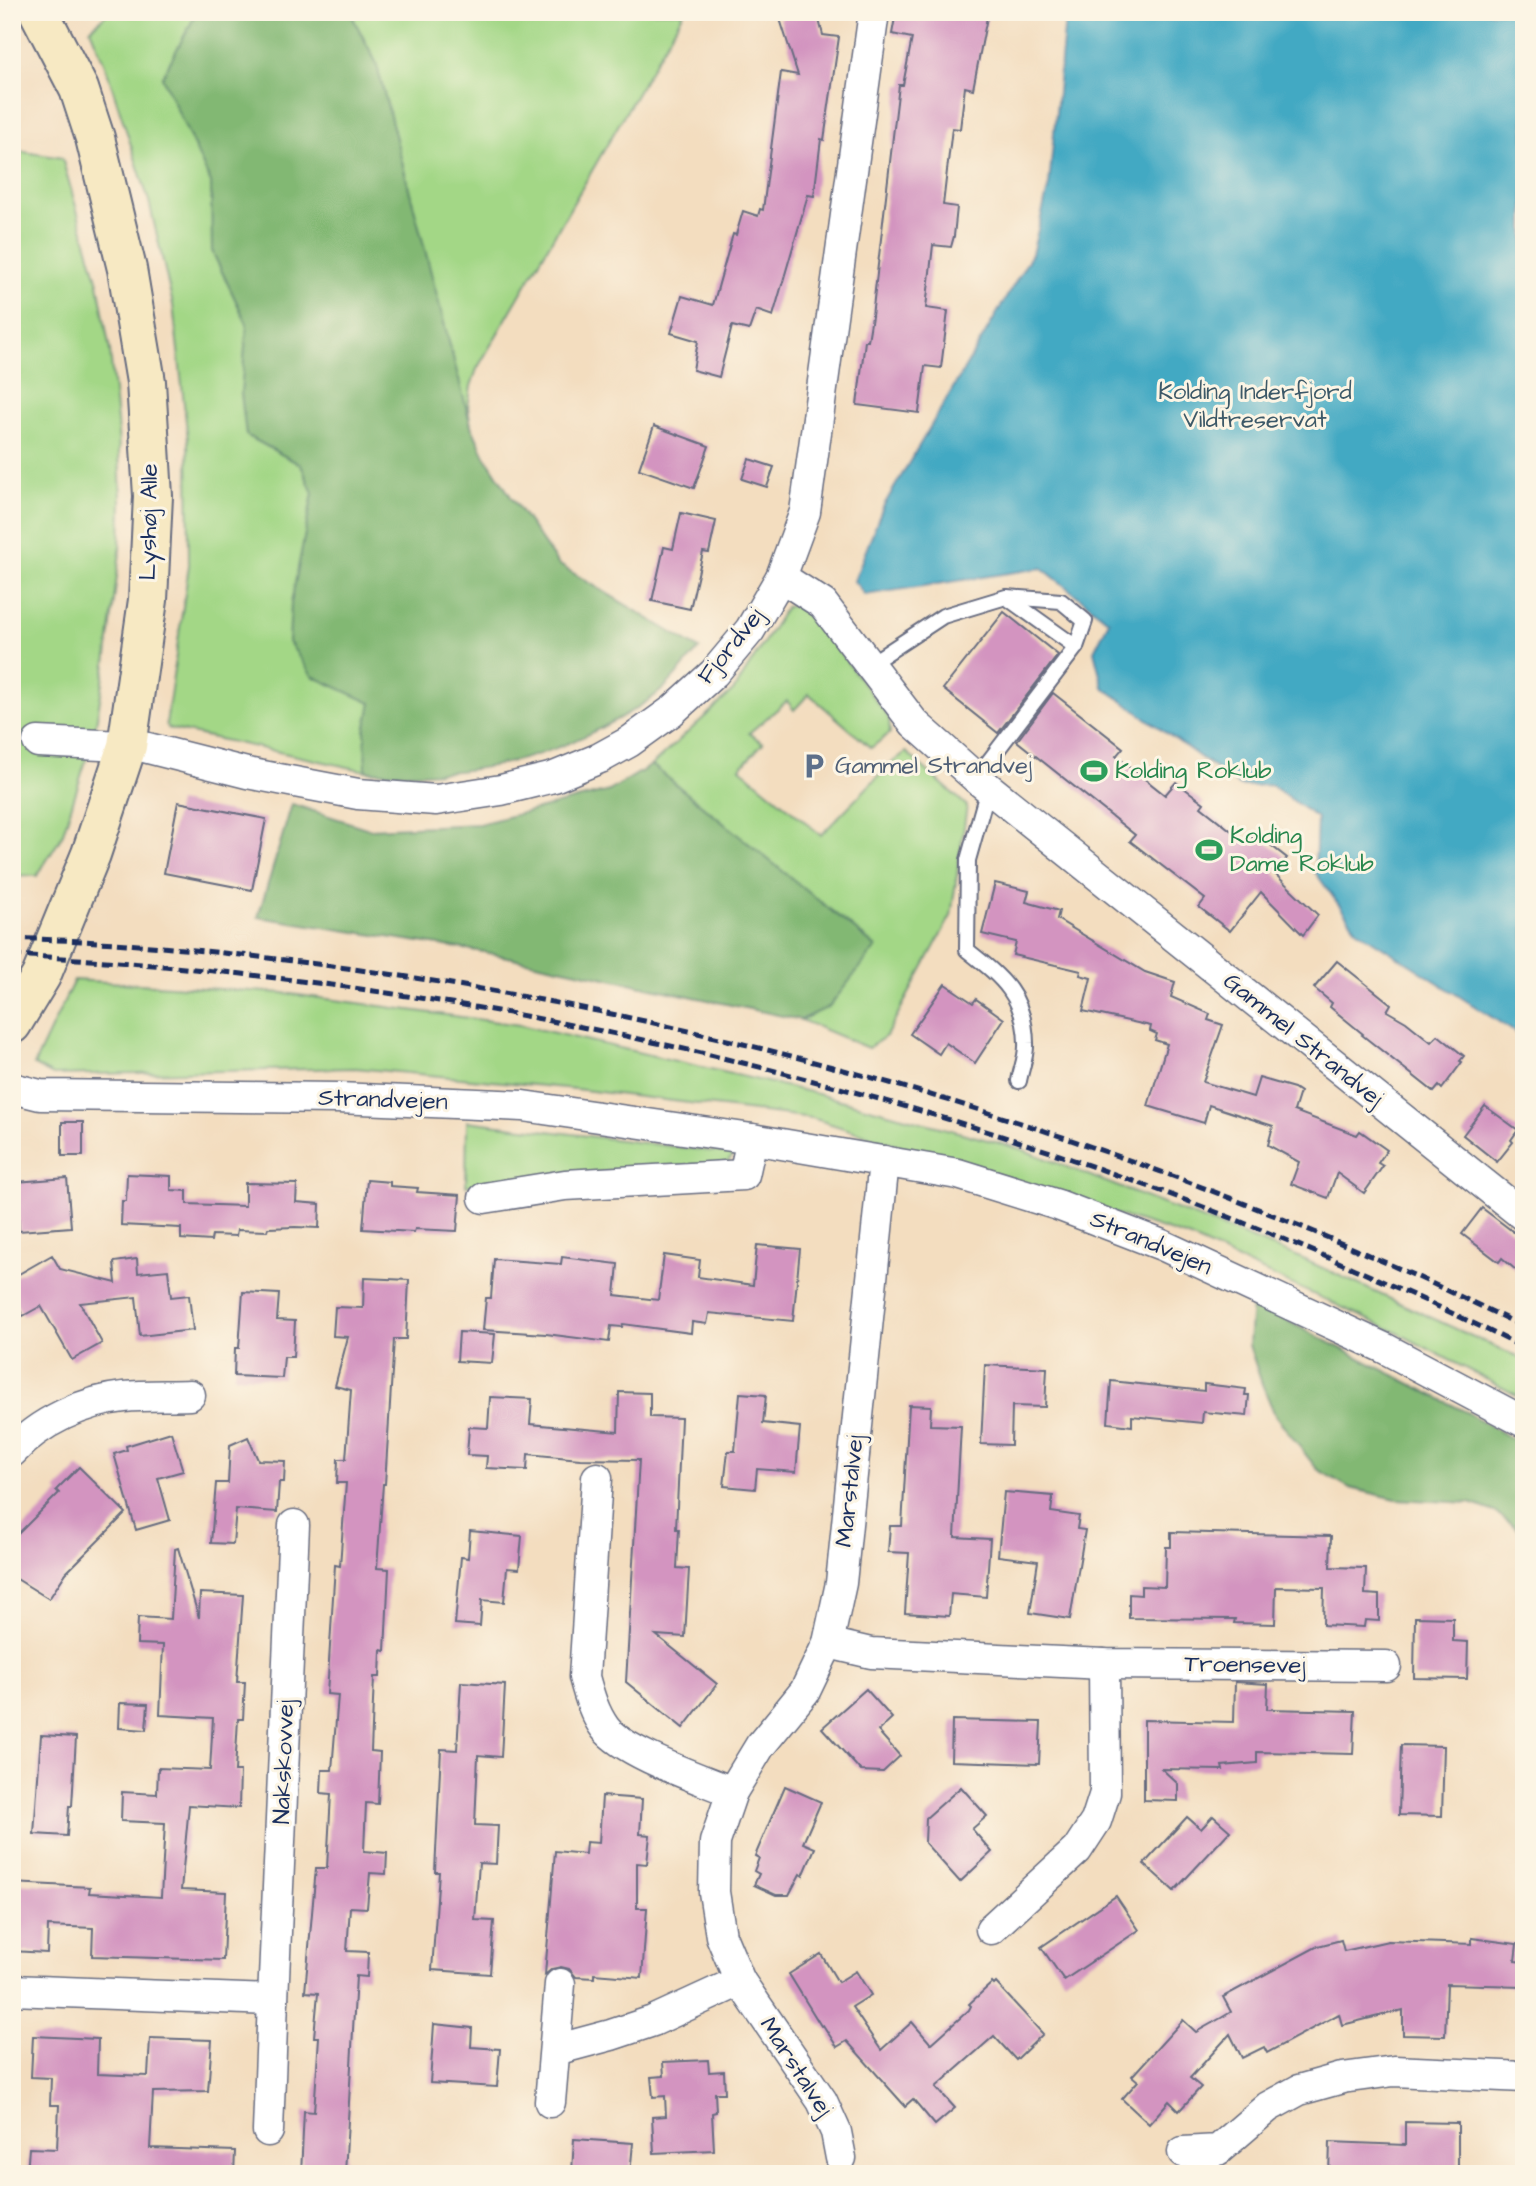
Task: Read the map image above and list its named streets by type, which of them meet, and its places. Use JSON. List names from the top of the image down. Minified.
{"streets":{"street":["Lyshøj Alle","Fjordvej","Gammel Strandvej","Strandvejen","Marstalvej","Troensevej","Nakskovvej"]},"crossings":[["Lyshøj Alle","Fjordvej"],["Fjordvej","Gammel Strandvej"],["Strandvejen","Marstalvej"],["Marstalvej","Troensevej"]],"parks":["Kolding Inderfjord Vildtreservat"],"places":{"parking":["Gammel Strandvej"],"sports":["Kolding Roklub","Kolding Dame Roklub"]}}
